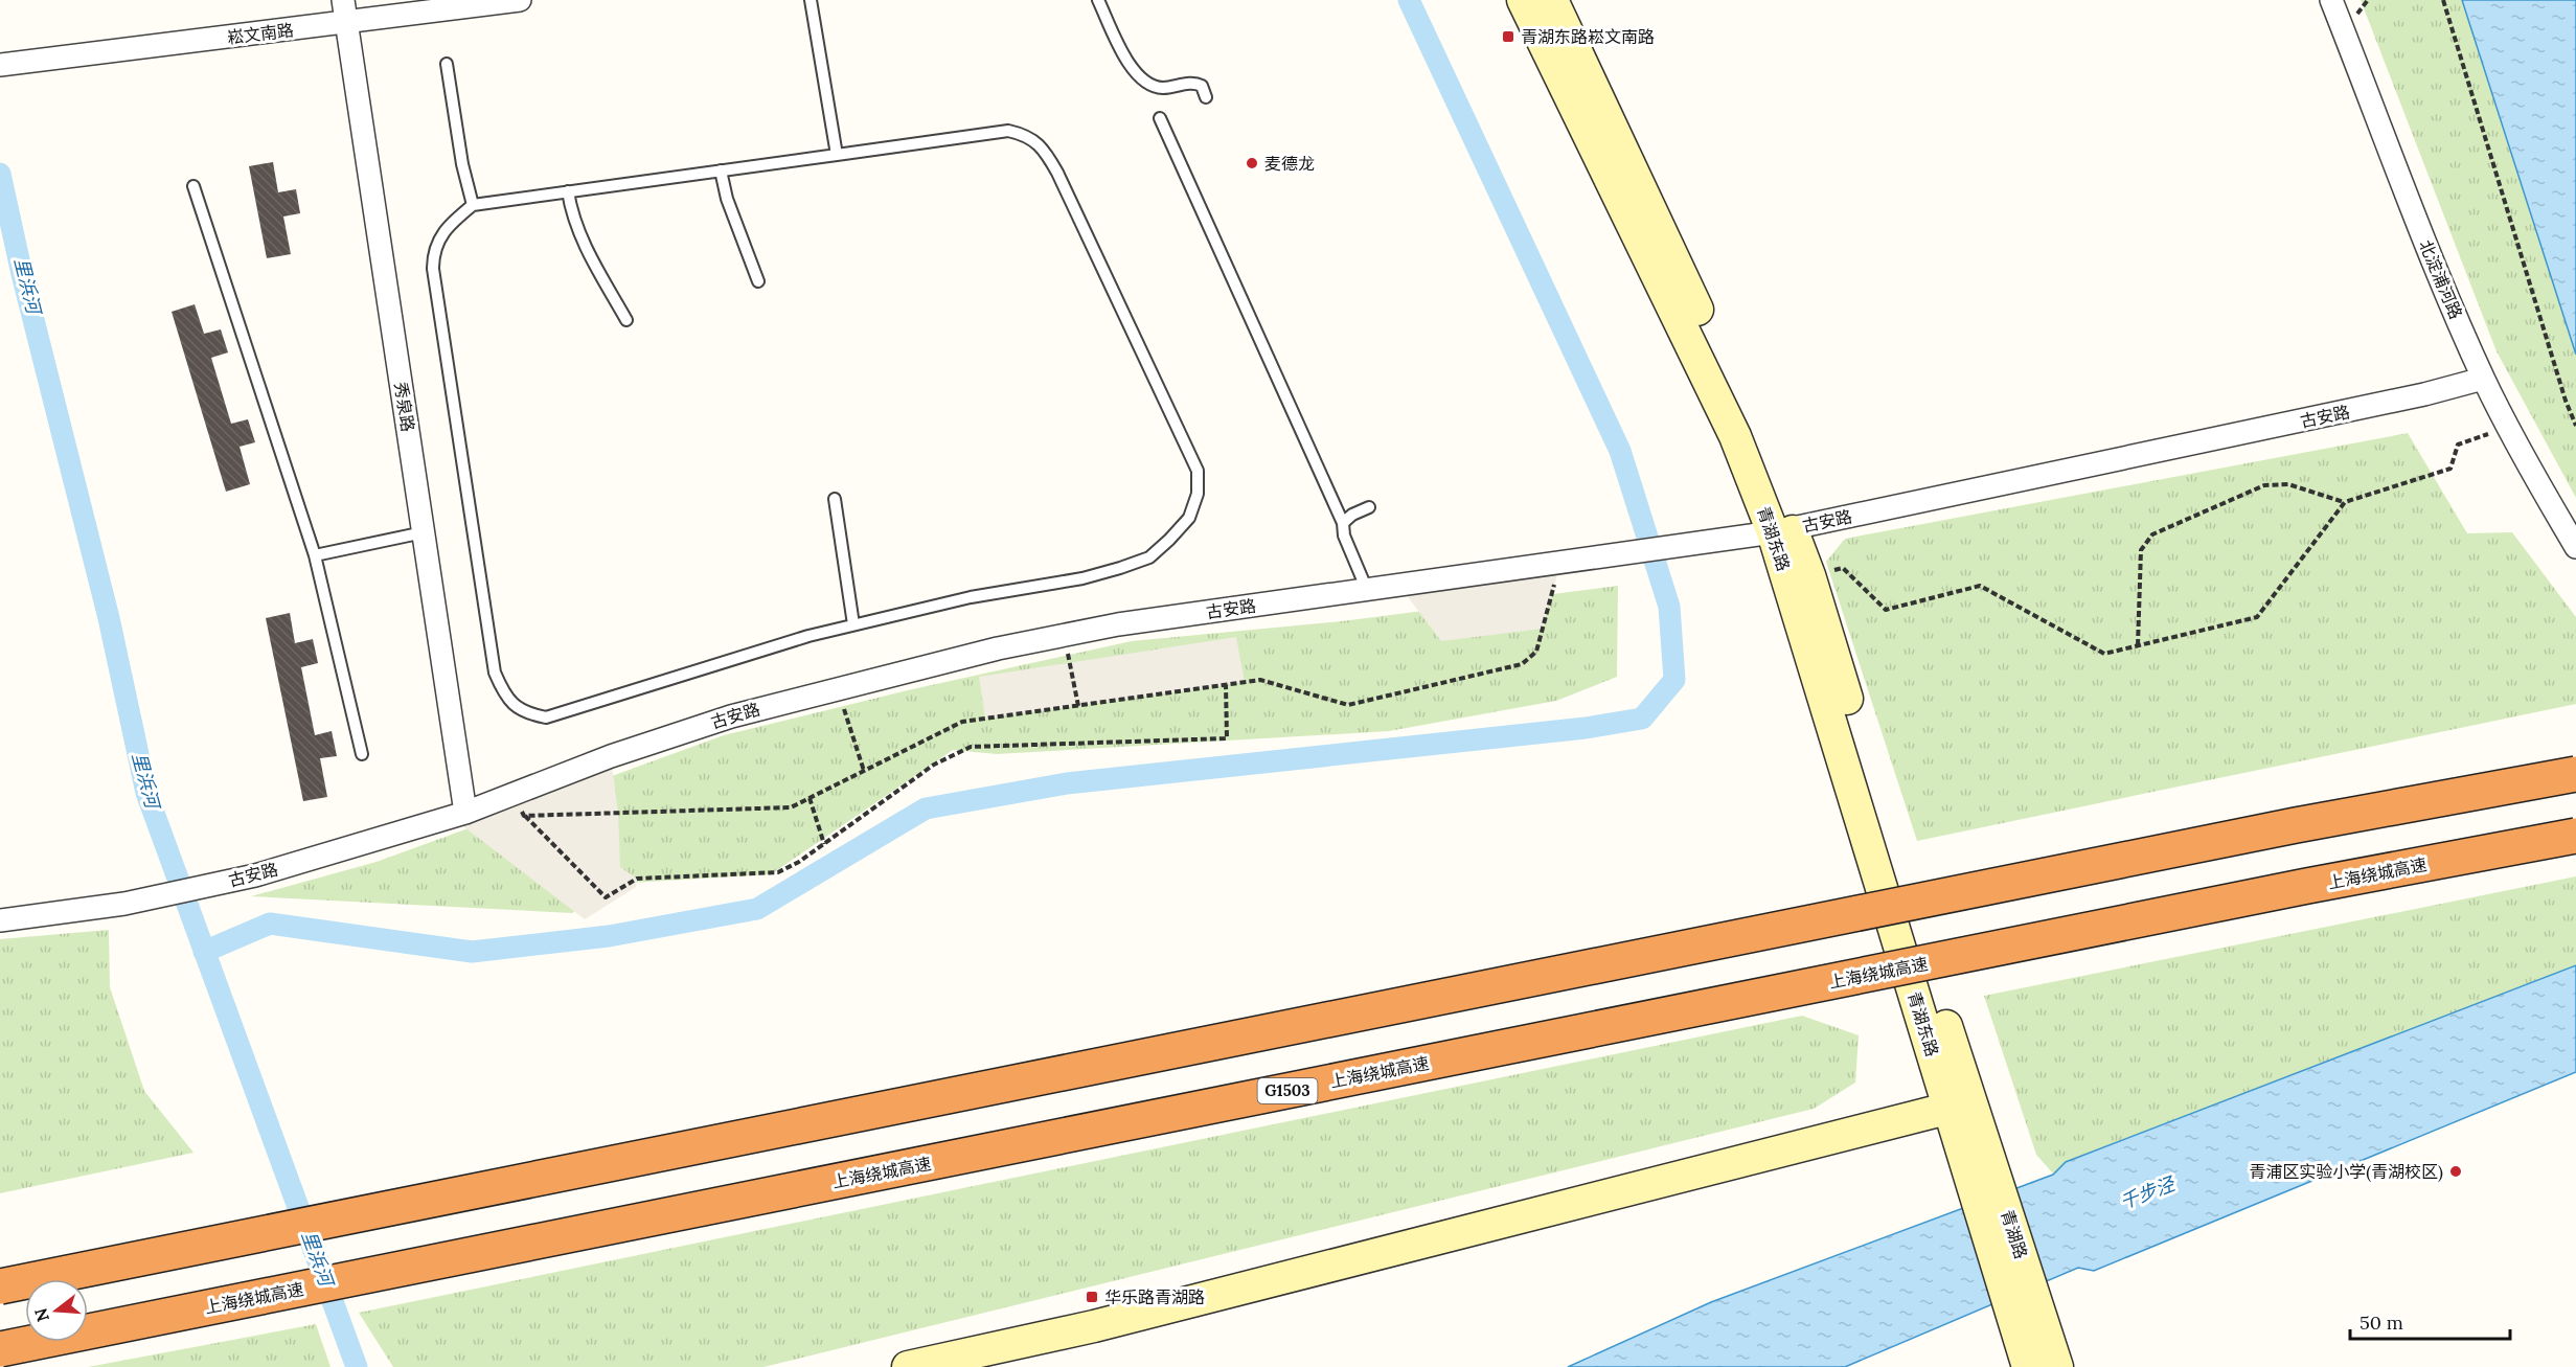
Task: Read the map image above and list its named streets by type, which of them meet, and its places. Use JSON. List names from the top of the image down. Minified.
{"streets":{"highway":["上海绕城高速","G1503"],"main road":["青湖东路","青湖路"],"street":["崧文南路","北淀浦河路","秀泉路","古安路"]},"crossings":[["崧文南路","秀泉路"],["北淀浦河路","古安路"],["秀泉路","古安路"],["古安路","青湖东路"],["青湖东路","青湖路"]],"water":["里浜河","千步泾"],"places":{"transit":["青湖东路崧文南路","华乐路青湖路"],"other":["麦德龙","青浦区实验小学(青湖校区)"]},"scale_bar":"50 m","north":"left"}
